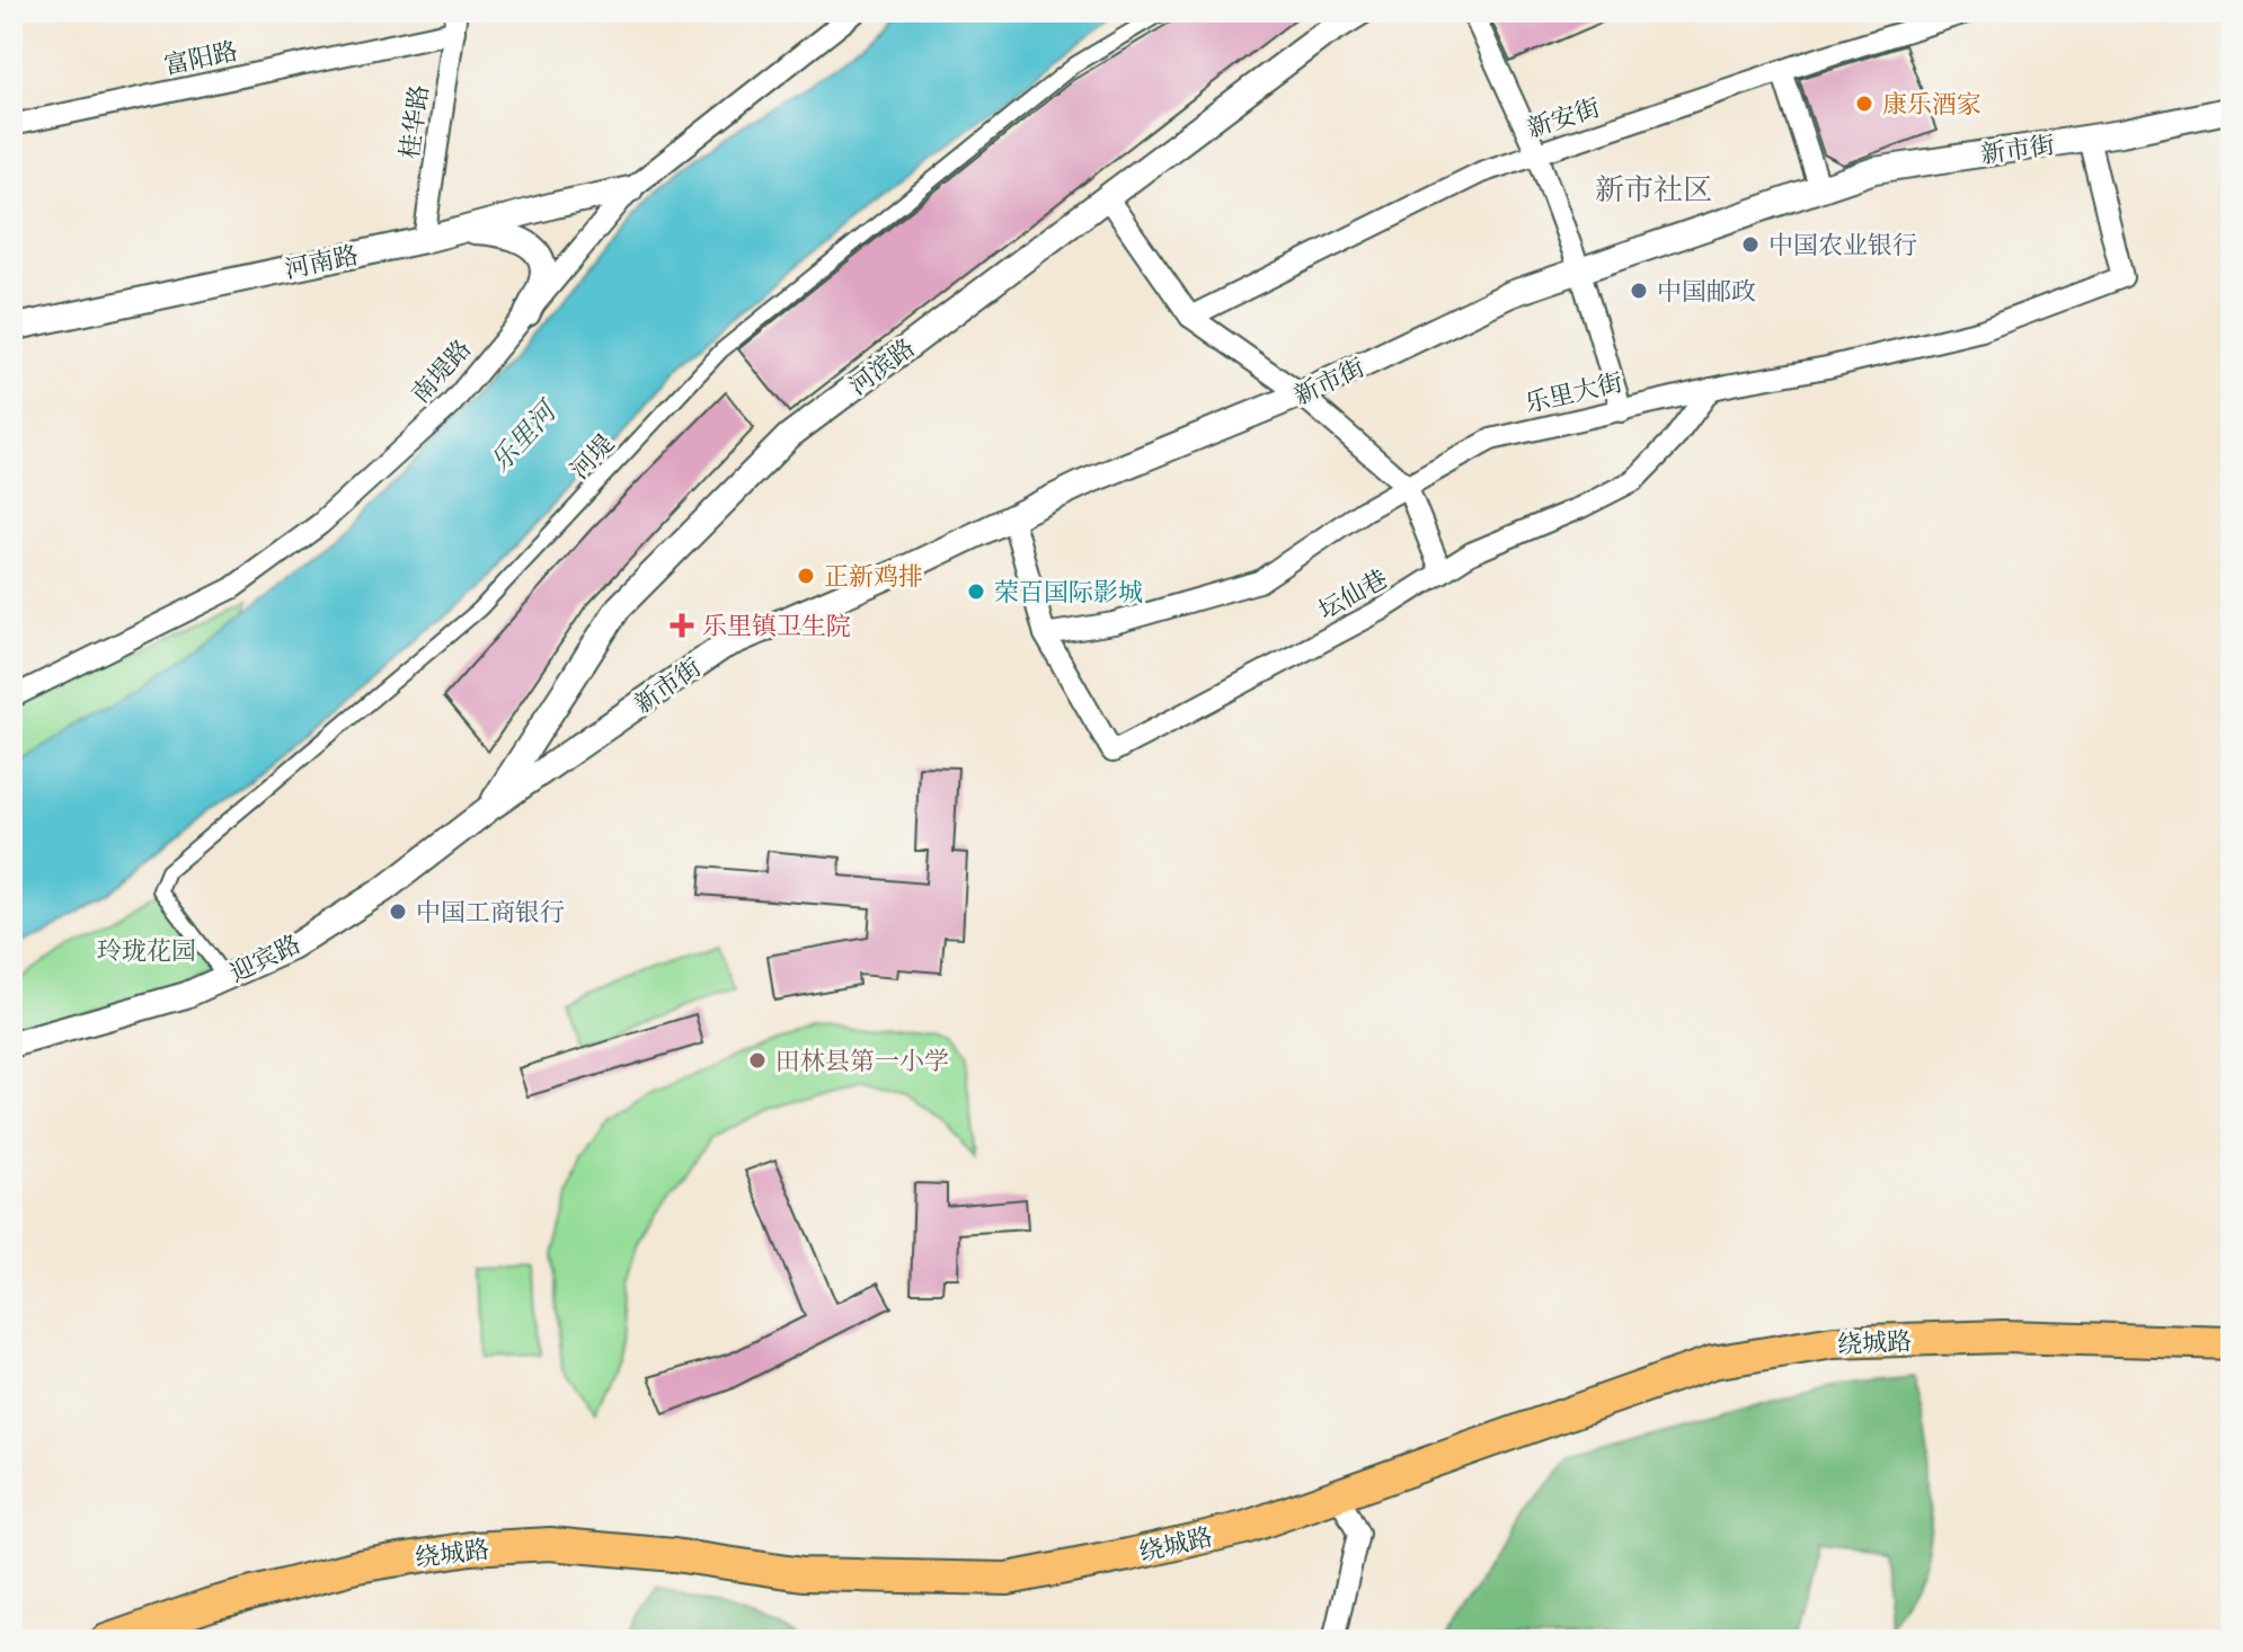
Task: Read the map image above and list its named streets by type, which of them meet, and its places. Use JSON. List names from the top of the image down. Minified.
{"streets":{"highway":["绕城路"],"street":["富阳路","新安街","桂华路","新市街","河南路","河滨路","南堤路","乐里大街","河堤","坛仙巷","迎宾路"]},"crossings":[["富阳路","桂华路"],["桂华路","河南路"],["新市街","河滨路"],["新市街","乐里大街"],["新市街","迎宾路"],["河南路","南堤路"],["河滨路","迎宾路"],["乐里大街","坛仙巷"],["河堤","迎宾路"]],"districts":["新市社区"],"water":["乐里河"],"parks":["玲珑花园"],"places":{"other":["康乐酒家","中国农业银行","中国邮政","正新鸡排","荣百国际影城","中国工商银行","田林县第一小学"],"health":["乐里镇卫生院"]}}
